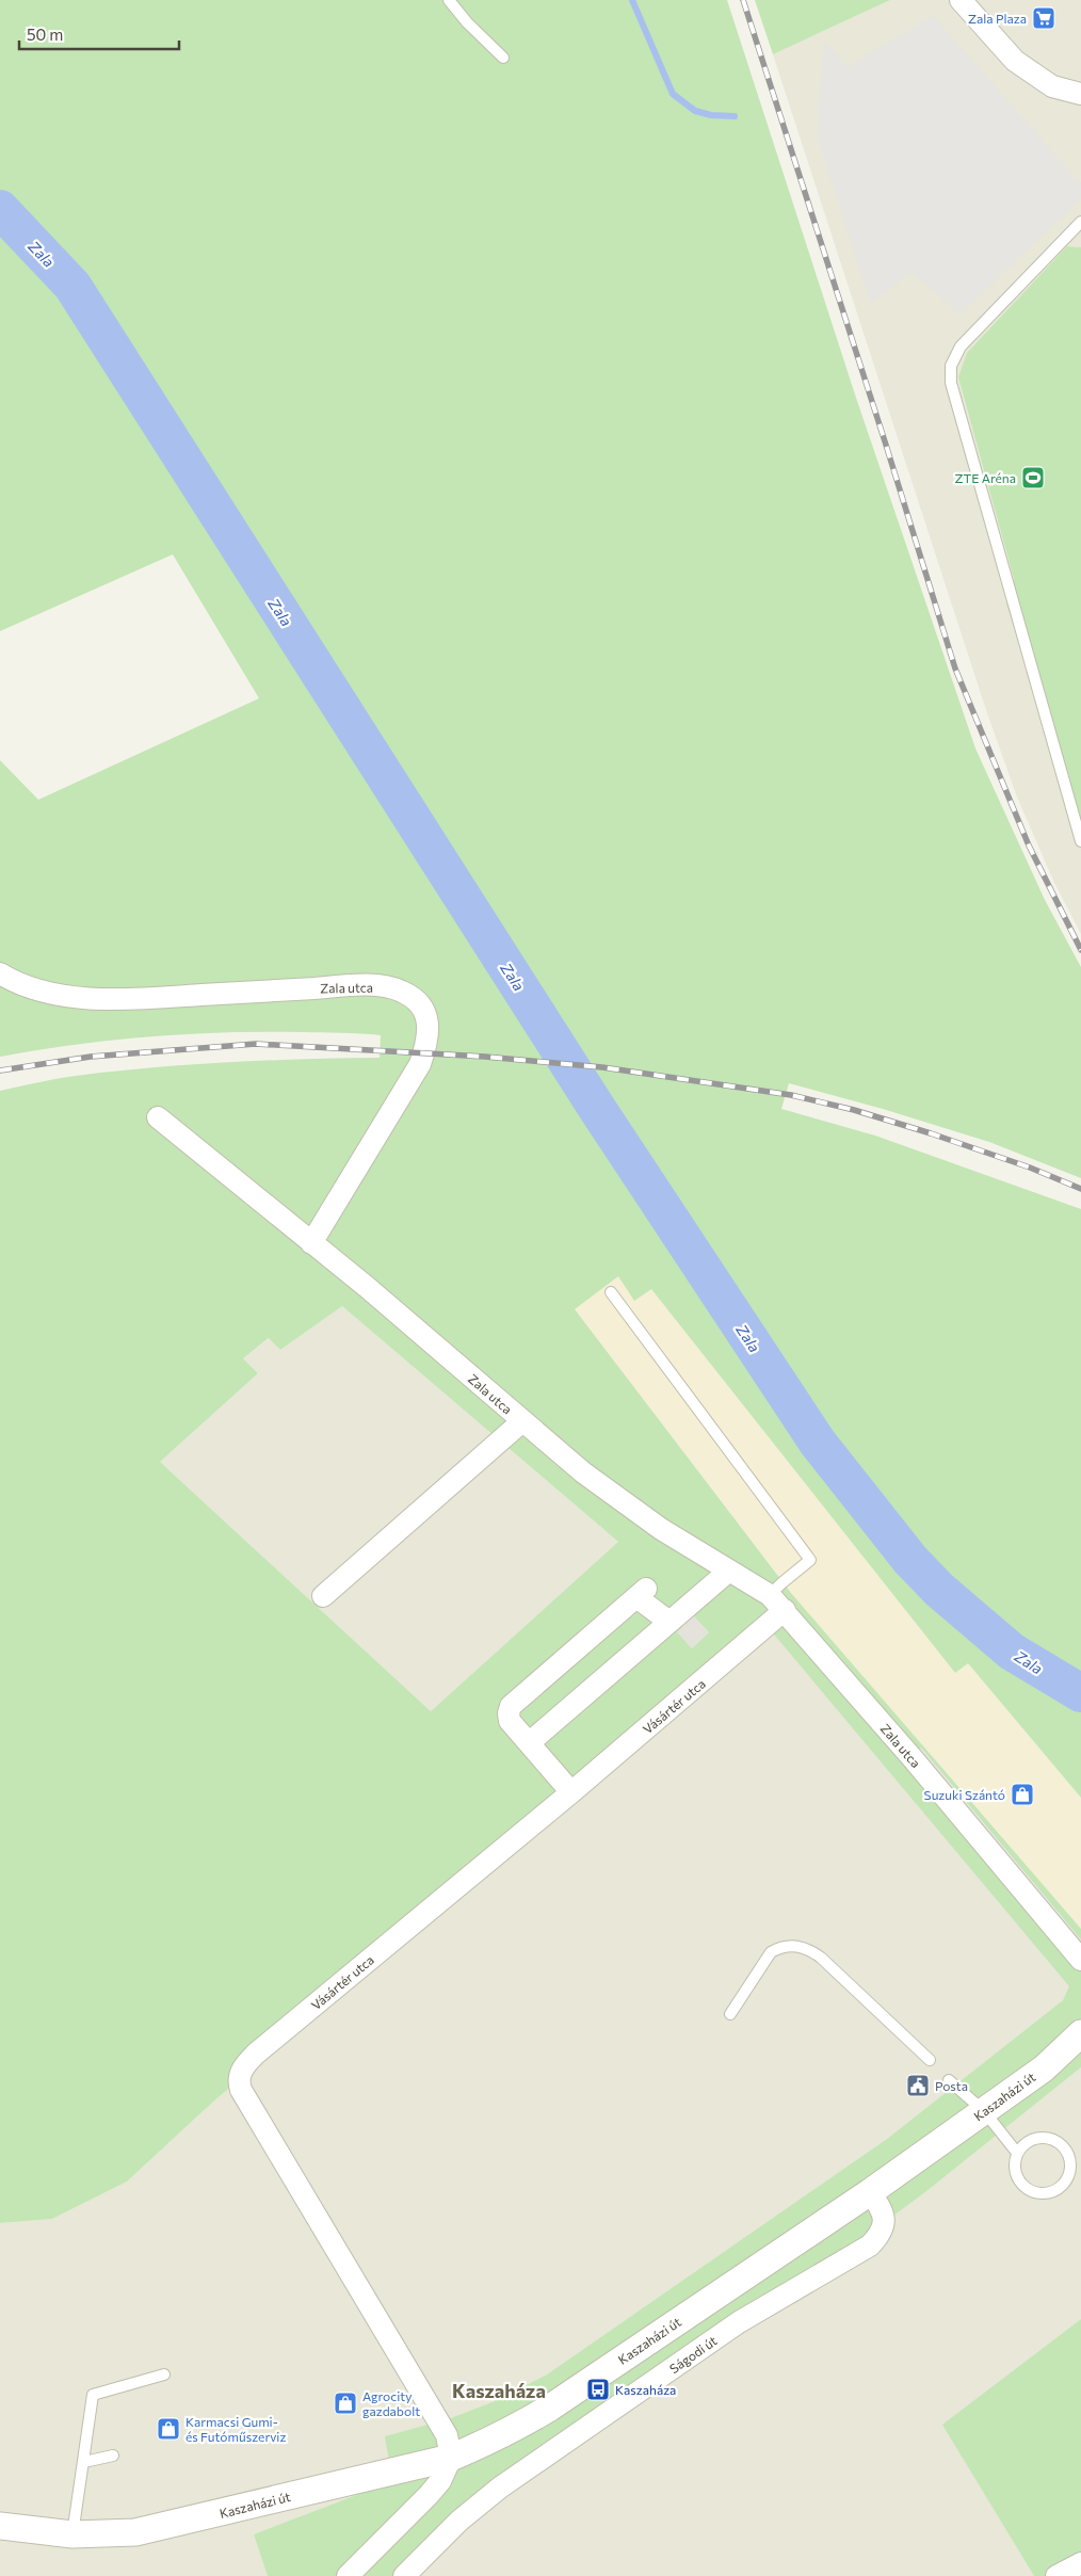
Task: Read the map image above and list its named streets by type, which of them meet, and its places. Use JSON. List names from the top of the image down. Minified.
{"streets":{"street":["Zala utca","Vásártér utca","Kaszaházi út","Ságodi út"]},"crossings":[["Zala utca","Vásártér utca"],["Vásártér utca","Kaszaházi út"],["Kaszaházi út","Ságodi út"]],"districts":["Kaszaháza"],"water":["Zala"],"places":{"supermarket":["Zala Plaza"],"sports":["ZTE Aréna"],"shop":["Suzuki Szántó","Agrocity gazdabolt","Karmacsi Gumi- és Futóműszerviz"],"public building":["Posta"],"bus stop":["Kaszaháza"]},"scale_bar":"50 m"}
